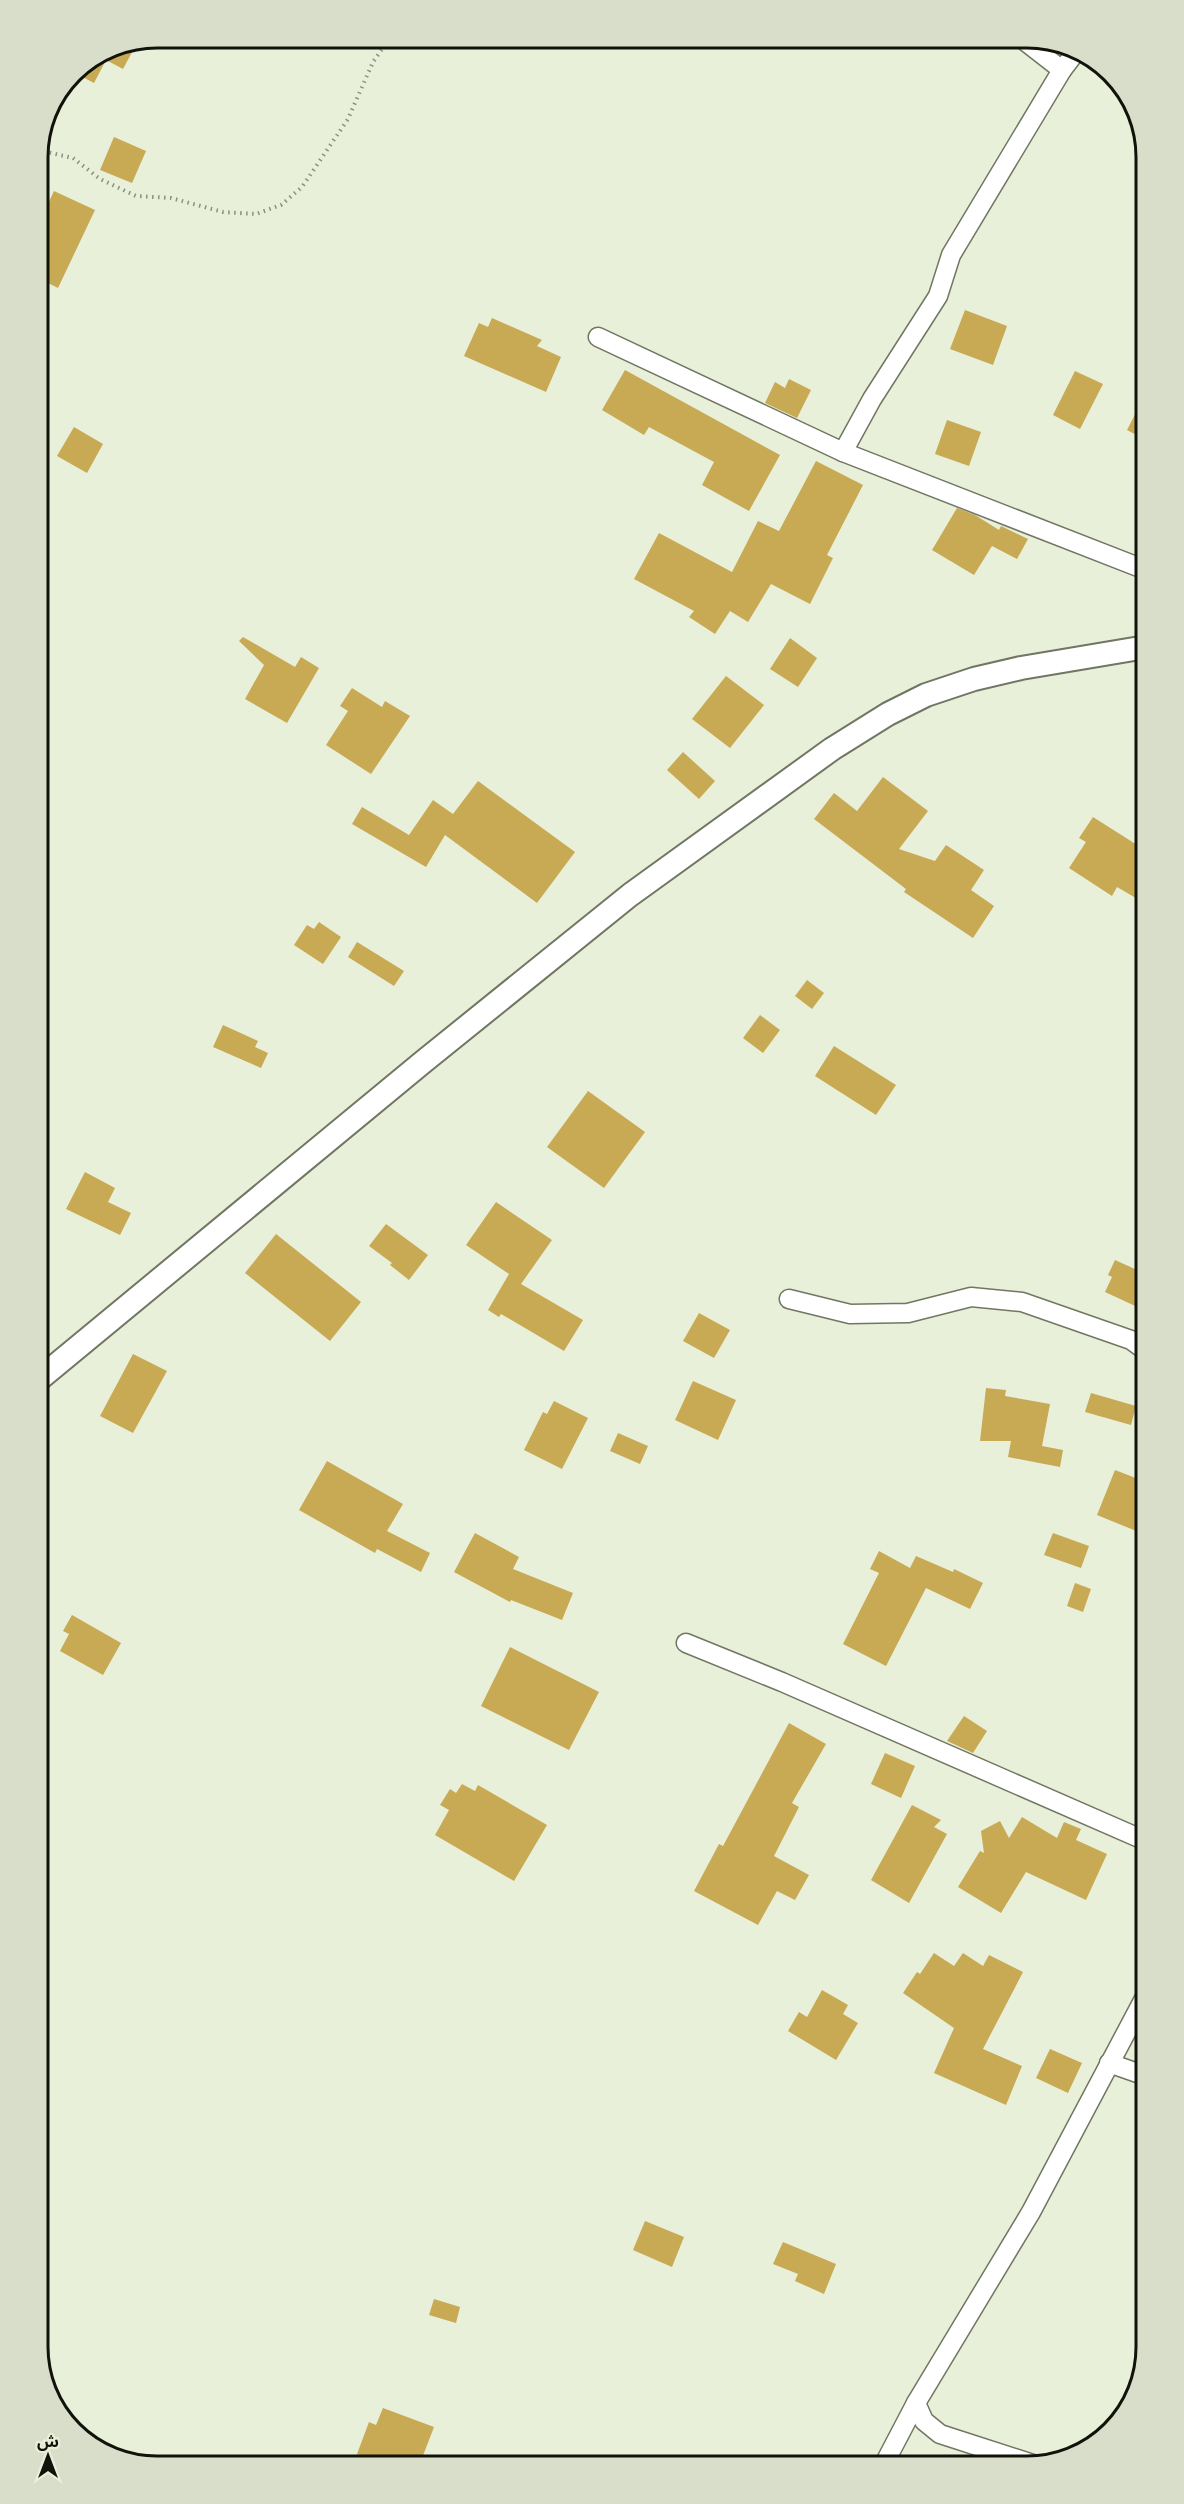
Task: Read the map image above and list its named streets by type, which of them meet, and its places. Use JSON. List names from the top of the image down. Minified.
{"north":"top"}
